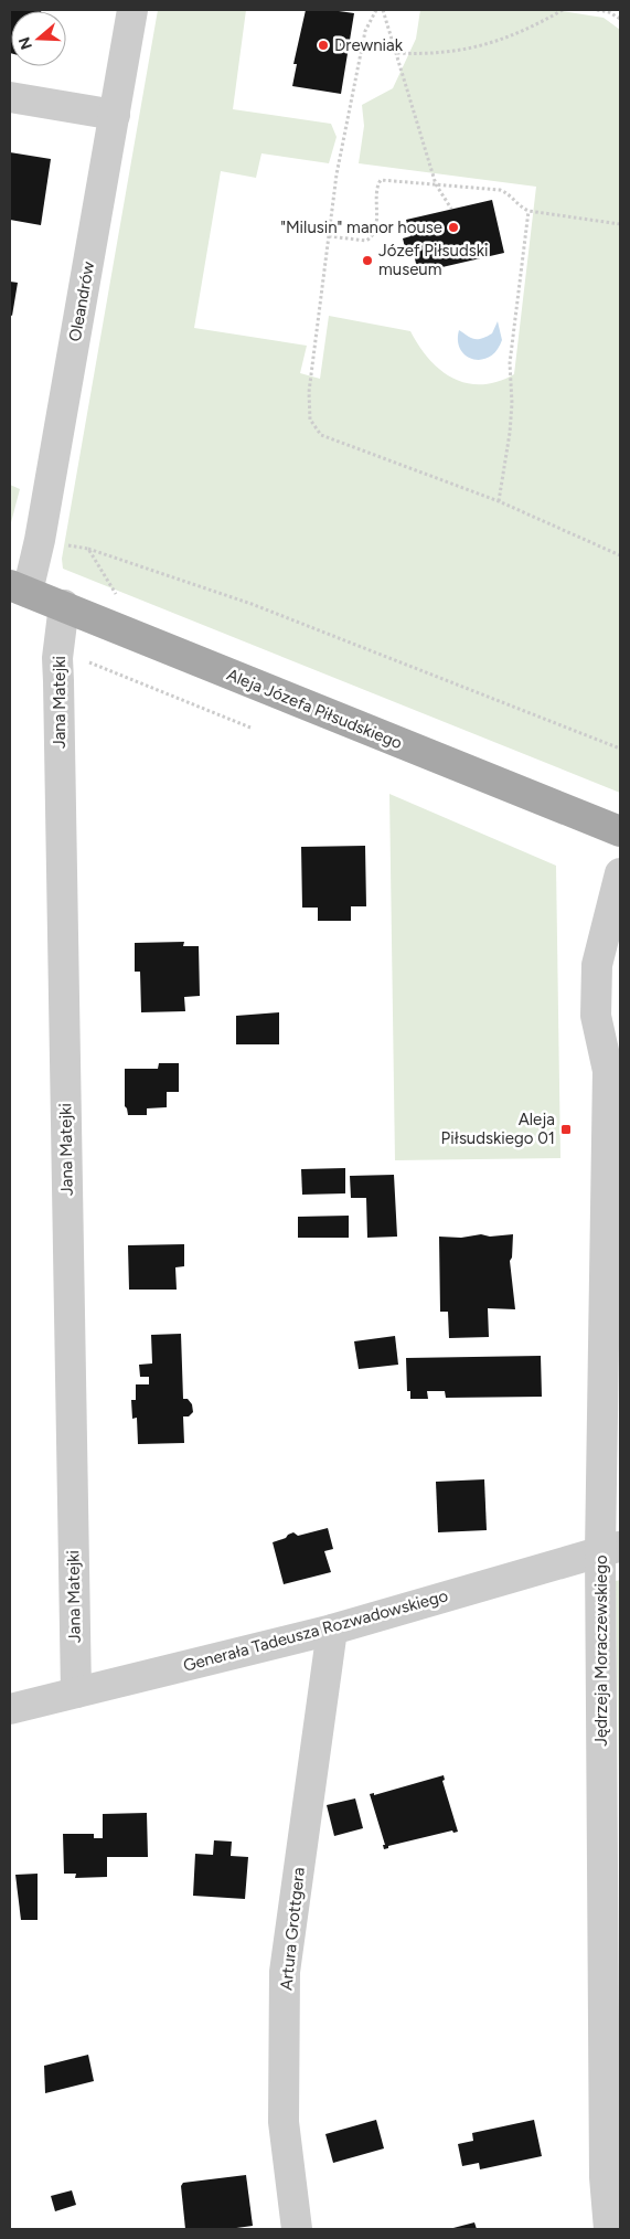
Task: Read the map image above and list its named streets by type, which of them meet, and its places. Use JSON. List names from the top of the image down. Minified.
{"streets":{"main road":["Aleja Józefa Piłsudskiego"],"street":["Oleandrów","Jana Matejki","Generała Tadeusza Rozwadowskiego","Jędrzeja Moraczewskiego","Artura Grottgera"]},"crossings":[["Oleandrów","Aleja Józefa Piłsudskiego"],["Jana Matejki","Aleja Józefa Piłsudskiego"],["Jana Matejki","Generała Tadeusza Rozwadowskiego"],["Generała Tadeusza Rozwadowskiego","Jędrzeja Moraczewskiego"],["Generała Tadeusza Rozwadowskiego","Artura Grottgera"]],"places":{"other":["Drewniak","\"Milusin\" manor house","Józef Piłsudski museum"],"transit":["Aleja Piłsudskiego 01"]},"north":"left"}
